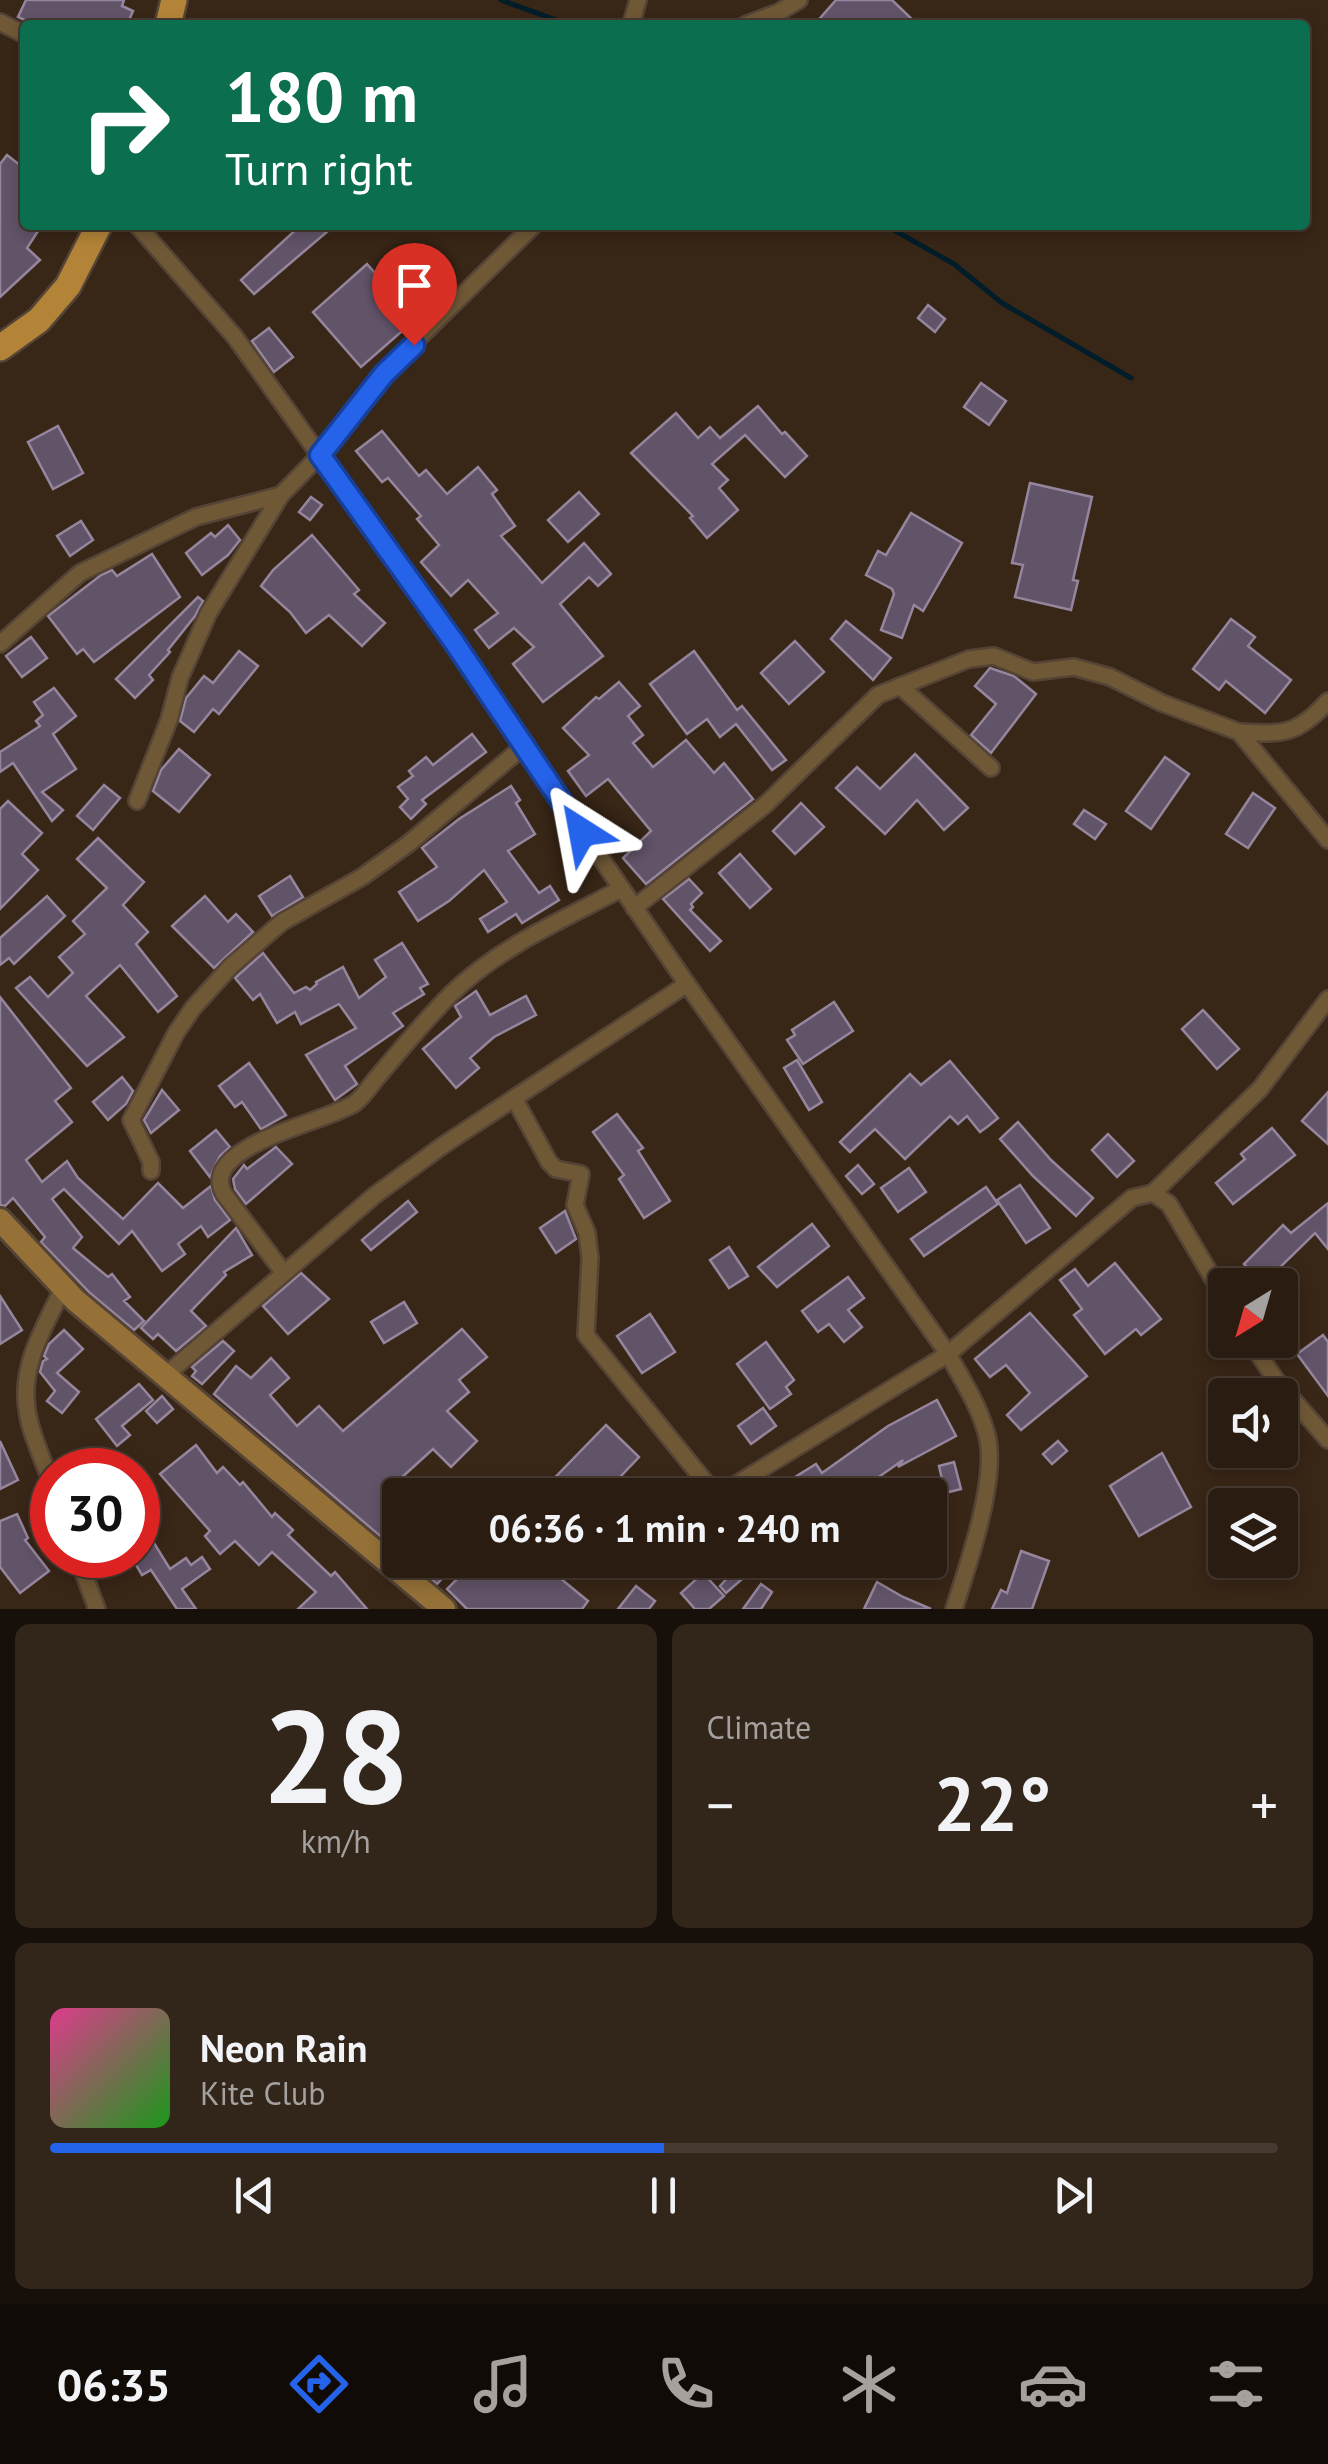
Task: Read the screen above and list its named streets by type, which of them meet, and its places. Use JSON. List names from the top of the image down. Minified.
{"north":"bottom left","page":{"turn":["180 m","Turn right"],"limit":"30","trip":"06:36 · 1 min · 240 m","tile":[["28","km/h"],"Climate"],"heat":["−","22°","+"],"song":["Neon Rain","Kite Club"],"tabs":"06:35"}}
